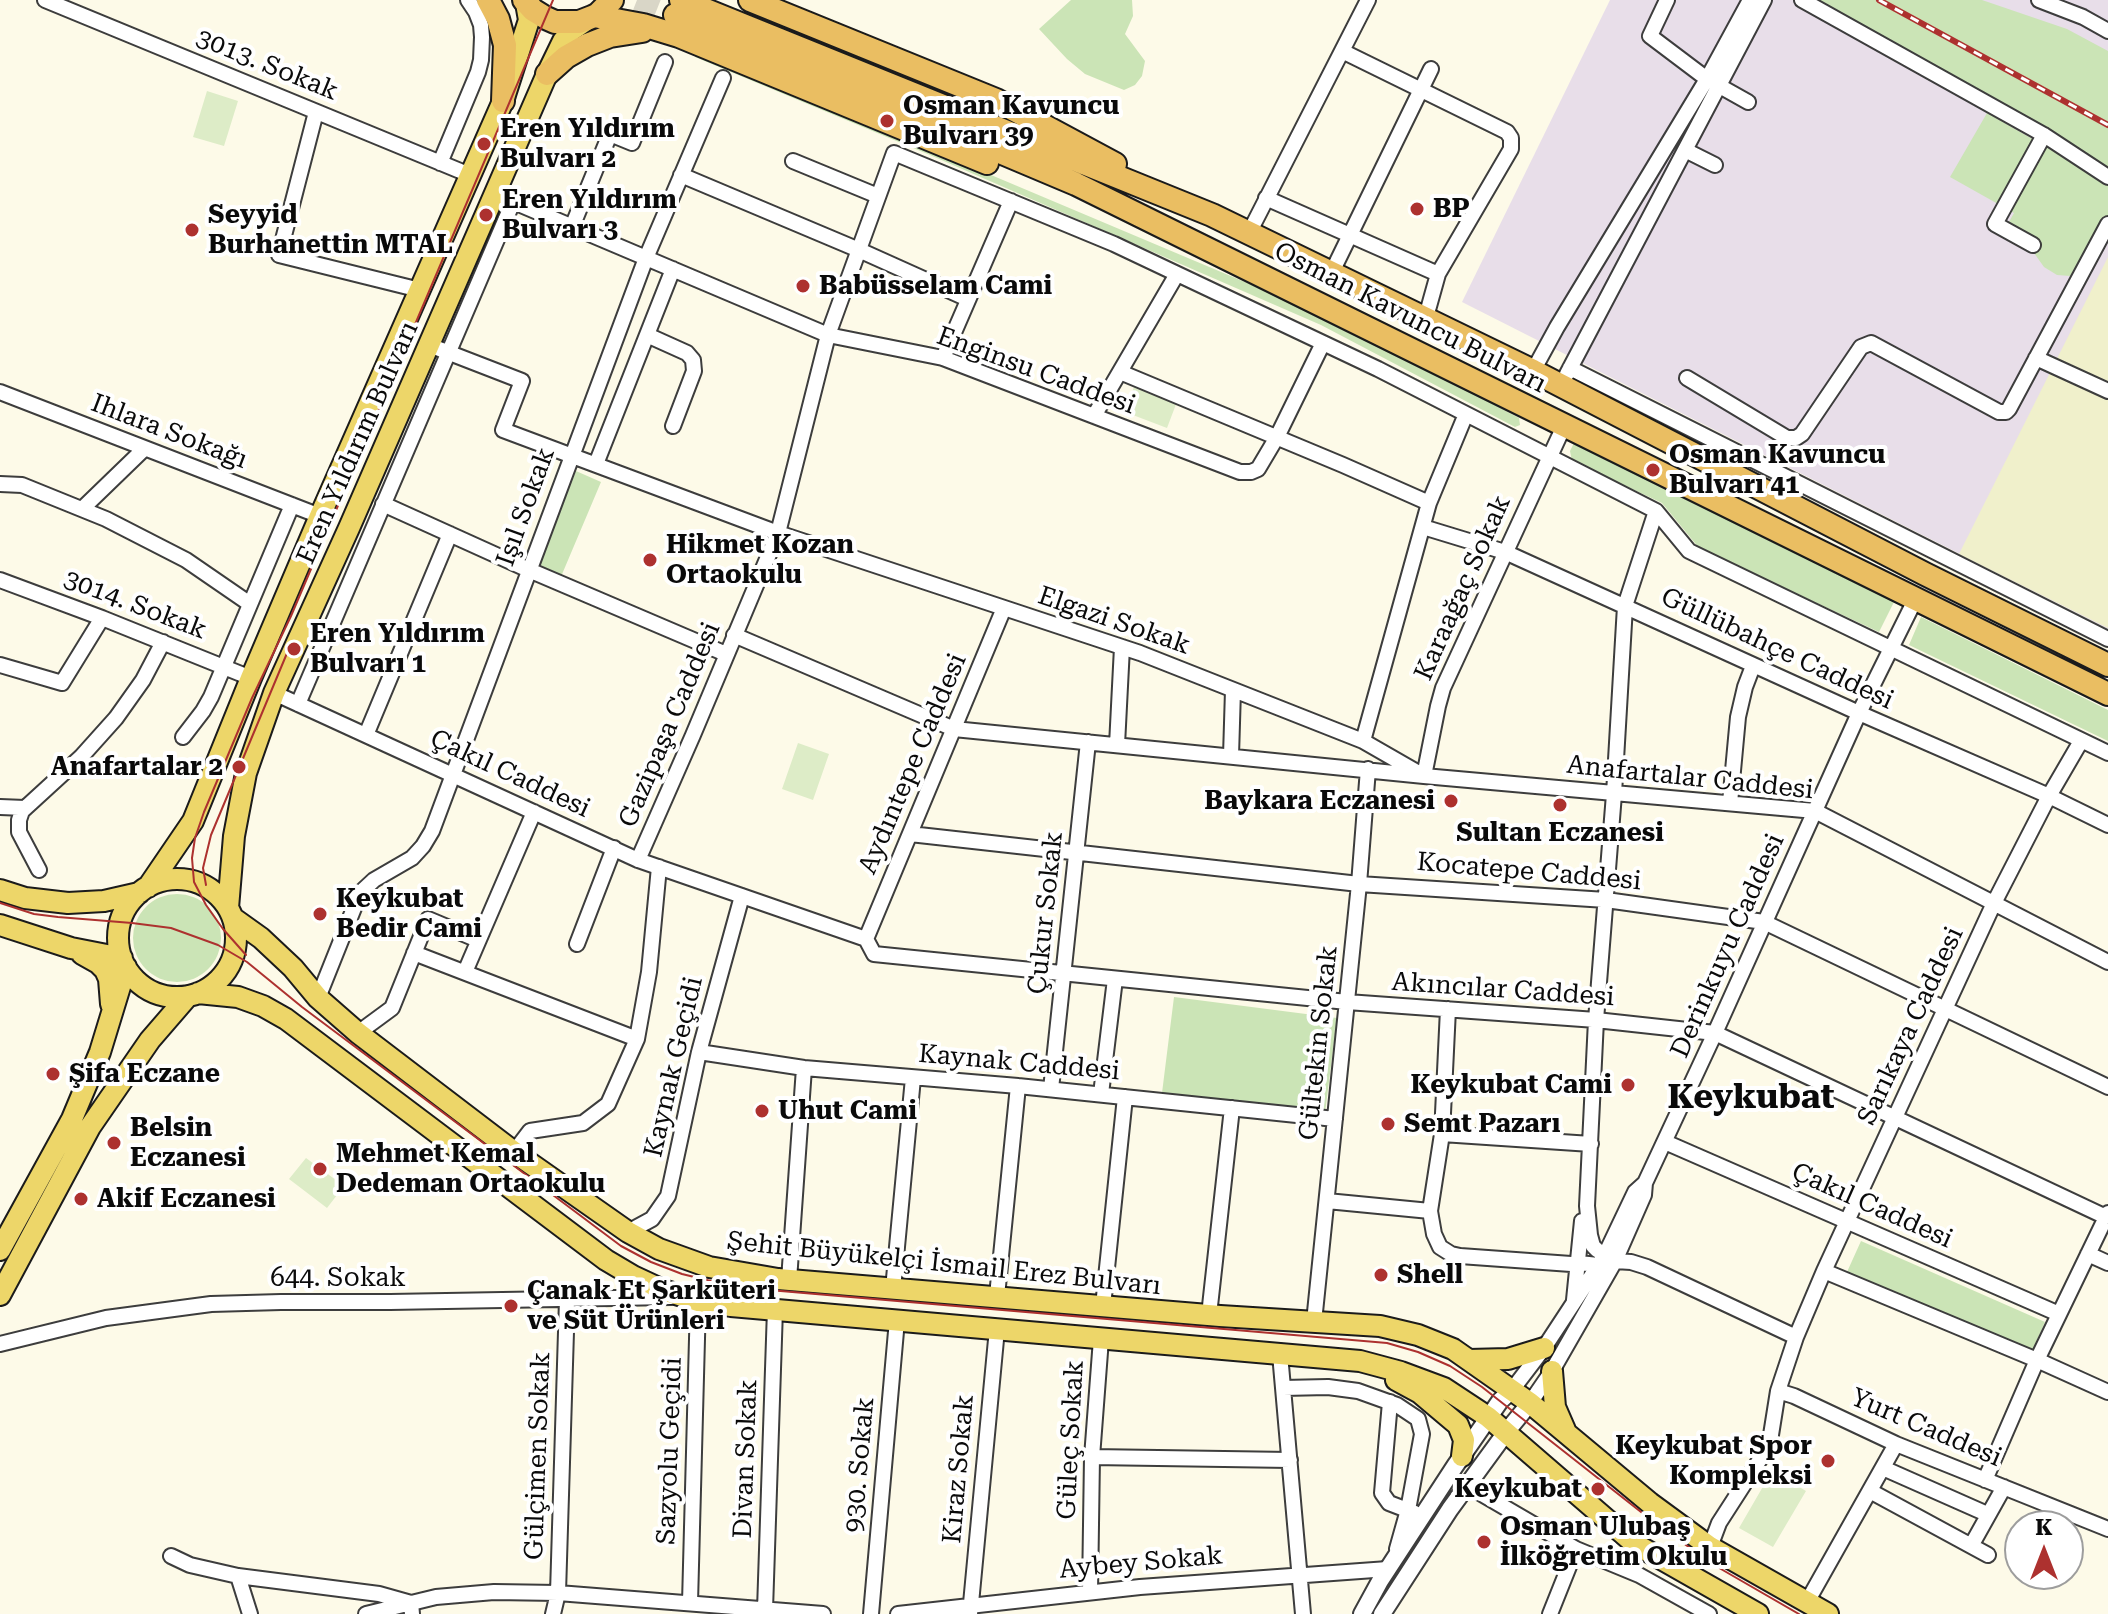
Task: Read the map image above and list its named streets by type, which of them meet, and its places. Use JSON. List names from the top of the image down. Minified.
{"streets":{"highway":["Osman Kavuncu Bulvarı"],"main road":["Eren Yıldırım Bulvarı","Şehit Büyükelçi İsmail Erez Bulvarı"],"street":["3013. Sokak","Enginsu Caddesi","Ihlara Sokağı","Işıl Sokak","Karaağaç Sokak","3014. Sokak","Elgazi Sokak","Güllübahçe Caddesi","Gazipaşa Caddesi","Aydıntepe Caddesi","Çakıl Caddesi","Anafartalar Caddesi","Kocatepe Caddesi","Çukur Sokak","Derinkuyu Caddesi","Akıncılar Caddesi","Sarıkaya Caddesi","Gültekin Sokak","Kaynak Caddesi","Kaynak Geçidi","644. Sokak","Yurt Caddesi","Güleç Sokak","Sazyolu Geçidi","Gülçimen Sokak","Divan Sokak","930. Sokak","Kiraz Sokak","Aybey Sokak"]},"crossings":[["3013. Sokak","Eren Yıldırım Bulvarı"],["Osman Kavuncu Bulvarı","Karaağaç Sokak"],["Osman Kavuncu Bulvarı","Derinkuyu Caddesi"],["Enginsu Caddesi","Eren Yıldırım Bulvarı"],["Enginsu Caddesi","Işıl Sokak"],["Enginsu Caddesi","Gazipaşa Caddesi"],["Ihlara Sokağı","Eren Yıldırım Bulvarı"],["Eren Yıldırım Bulvarı","3014. Sokak"],["Eren Yıldırım Bulvarı","Elgazi Sokak"],["Eren Yıldırım Bulvarı","Çakıl Caddesi"],["Eren Yıldırım Bulvarı","Şehit Büyükelçi İsmail Erez Bulvarı"],["Işıl Sokak","Elgazi Sokak"],["Işıl Sokak","Çakıl Caddesi"],["Işıl Sokak","Şehit Büyükelçi İsmail Erez Bulvarı"],["Karaağaç Sokak","Elgazi Sokak"],["Karaağaç Sokak","Güllübahçe Caddesi"],["Karaağaç Sokak","Anafartalar Caddesi"],["Elgazi Sokak","Gazipaşa Caddesi"],["Elgazi Sokak","Aydıntepe Caddesi"],["Elgazi Sokak","Anafartalar Caddesi"],["Güllübahçe Caddesi","Derinkuyu Caddesi"],["Güllübahçe Caddesi","Sarıkaya Caddesi"],["Gazipaşa Caddesi","Çakıl Caddesi"],["Gazipaşa Caddesi","Anafartalar Caddesi"],["Aydıntepe Caddesi","Çakıl Caddesi"],["Aydıntepe Caddesi","Anafartalar Caddesi"],["Aydıntepe Caddesi","Kocatepe Caddesi"],["Aydıntepe Caddesi","Akıncılar Caddesi"],["Çakıl Caddesi","Derinkuyu Caddesi"],["Çakıl Caddesi","Akıncılar Caddesi"],["Çakıl Caddesi","Sarıkaya Caddesi"],["Çakıl Caddesi","Kaynak Geçidi"],["Anafartalar Caddesi","Çukur Sokak"],["Anafartalar Caddesi","Derinkuyu Caddesi"],["Anafartalar Caddesi","Sarıkaya Caddesi"],["Anafartalar Caddesi","Gültekin Sokak"],["Kocatepe Caddesi","Çukur Sokak"],["Kocatepe Caddesi","Derinkuyu Caddesi"],["Kocatepe Caddesi","Sarıkaya Caddesi"],["Kocatepe Caddesi","Gültekin Sokak"],["Çukur Sokak","Akıncılar Caddesi"],["Çukur Sokak","Kaynak Caddesi"],["Derinkuyu Caddesi","Akıncılar Caddesi"],["Derinkuyu Caddesi","Şehit Büyükelçi İsmail Erez Bulvarı"],["Akıncılar Caddesi","Sarıkaya Caddesi"],["Akıncılar Caddesi","Gültekin Sokak"],["Gültekin Sokak","Kaynak Caddesi"],["Gültekin Sokak","Şehit Büyükelçi İsmail Erez Bulvarı"],["Kaynak Caddesi","Kaynak Geçidi"],["Kaynak Geçidi","Şehit Büyükelçi İsmail Erez Bulvarı"],["644. Sokak","Sazyolu Geçidi"],["644. Sokak","Gülçimen Sokak"],["Güleç Sokak","Aybey Sokak"],["Kiraz Sokak","Aybey Sokak"]],"districts":["Keykubat"],"places":["Osman Kavuncu Bulvarı 39","Eren Yıldırım Bulvarı 2","BP","Eren Yıldırım Bulvarı 3","Seyyid Burhanettin MTAL","Babüsselam Cami","Osman Kavuncu Bulvarı 41","Hikmet Kozan Ortaokulu","Eren Yıldırım Bulvarı 1","Anafartalar 2","Baykara Eczanesi","Sultan Eczanesi","Keykubat Bedir Cami","Şifa Eczane","Keykubat Cami","Uhut Cami","Semt Pazarı","Belsin Eczanesi","Mehmet Kemal Dedeman Ortaokulu","Akif Eczanesi","Shell","Çanak Et Şarküteri ve Süt Ürünleri","Keykubat Spor Kompleksi","Keykubat","Osman Ulubaş İlköğretim Okulu"],"north":"top"}
